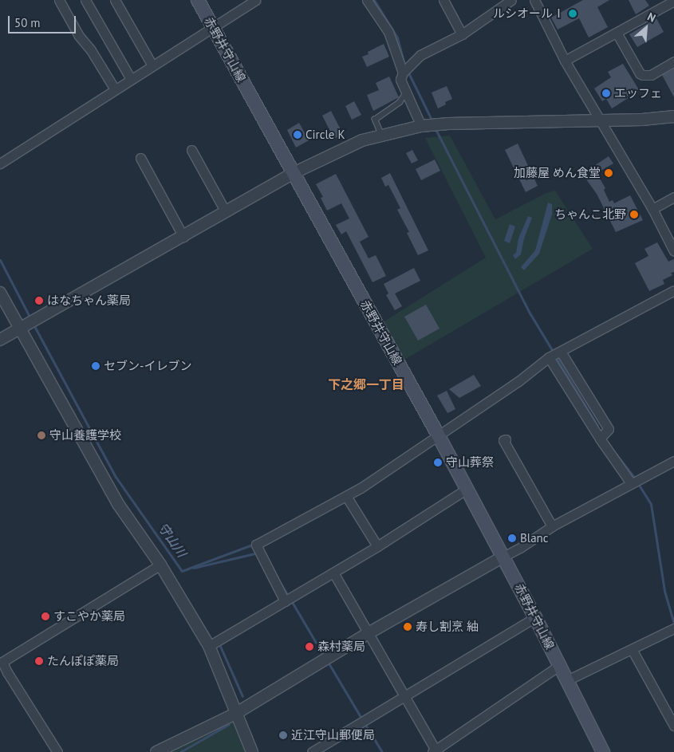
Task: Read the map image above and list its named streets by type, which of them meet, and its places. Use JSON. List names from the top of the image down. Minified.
{"streets":{"main road":["赤野井守山線"]},"districts":["下之郷一丁目"],"water":["守山川"],"places":["ルシオールⅠ","エッフェ","Circle K","加藤屋 めん食堂","ちゃんこ北野","はなちゃん薬局","セブン-イレブン","守山養護学校","守山葬祭","Blanc","すこやか薬局","寿し割烹 紬","森村薬局","たんぽぽ薬局","近江守山郵便局"],"scale_bar":"50 m","north":"top right"}
